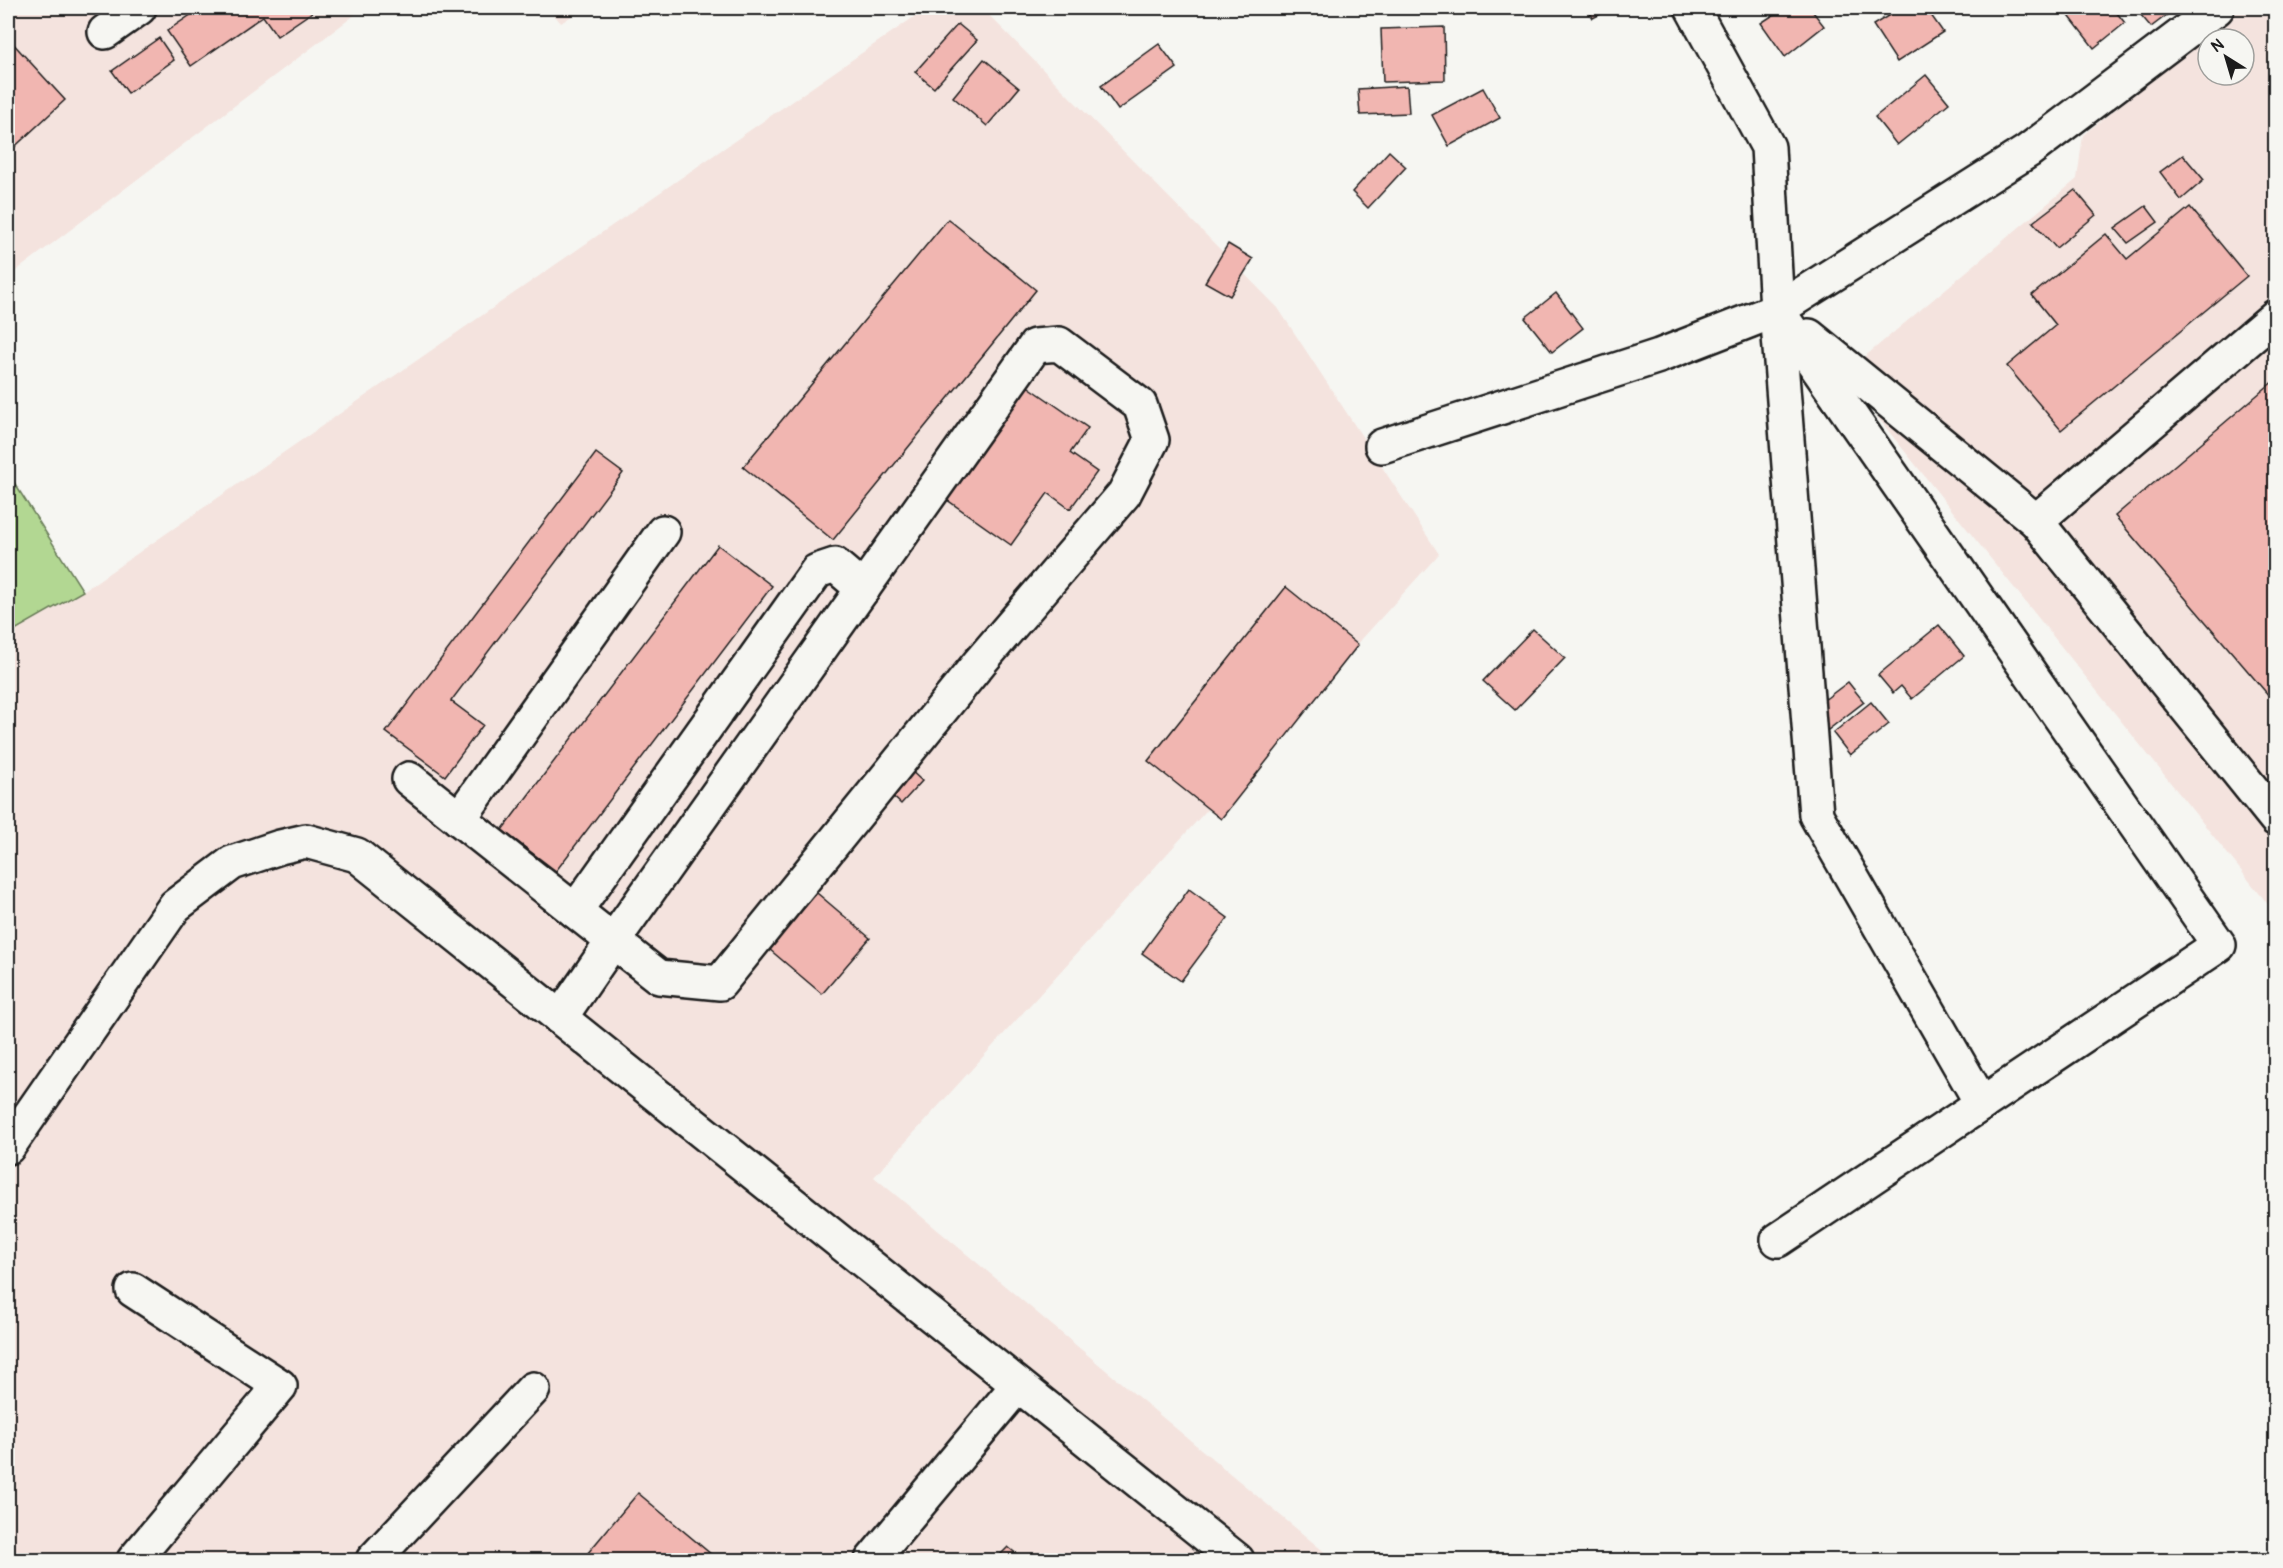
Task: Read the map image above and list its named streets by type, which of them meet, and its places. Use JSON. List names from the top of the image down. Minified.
{"north":"top left"}
